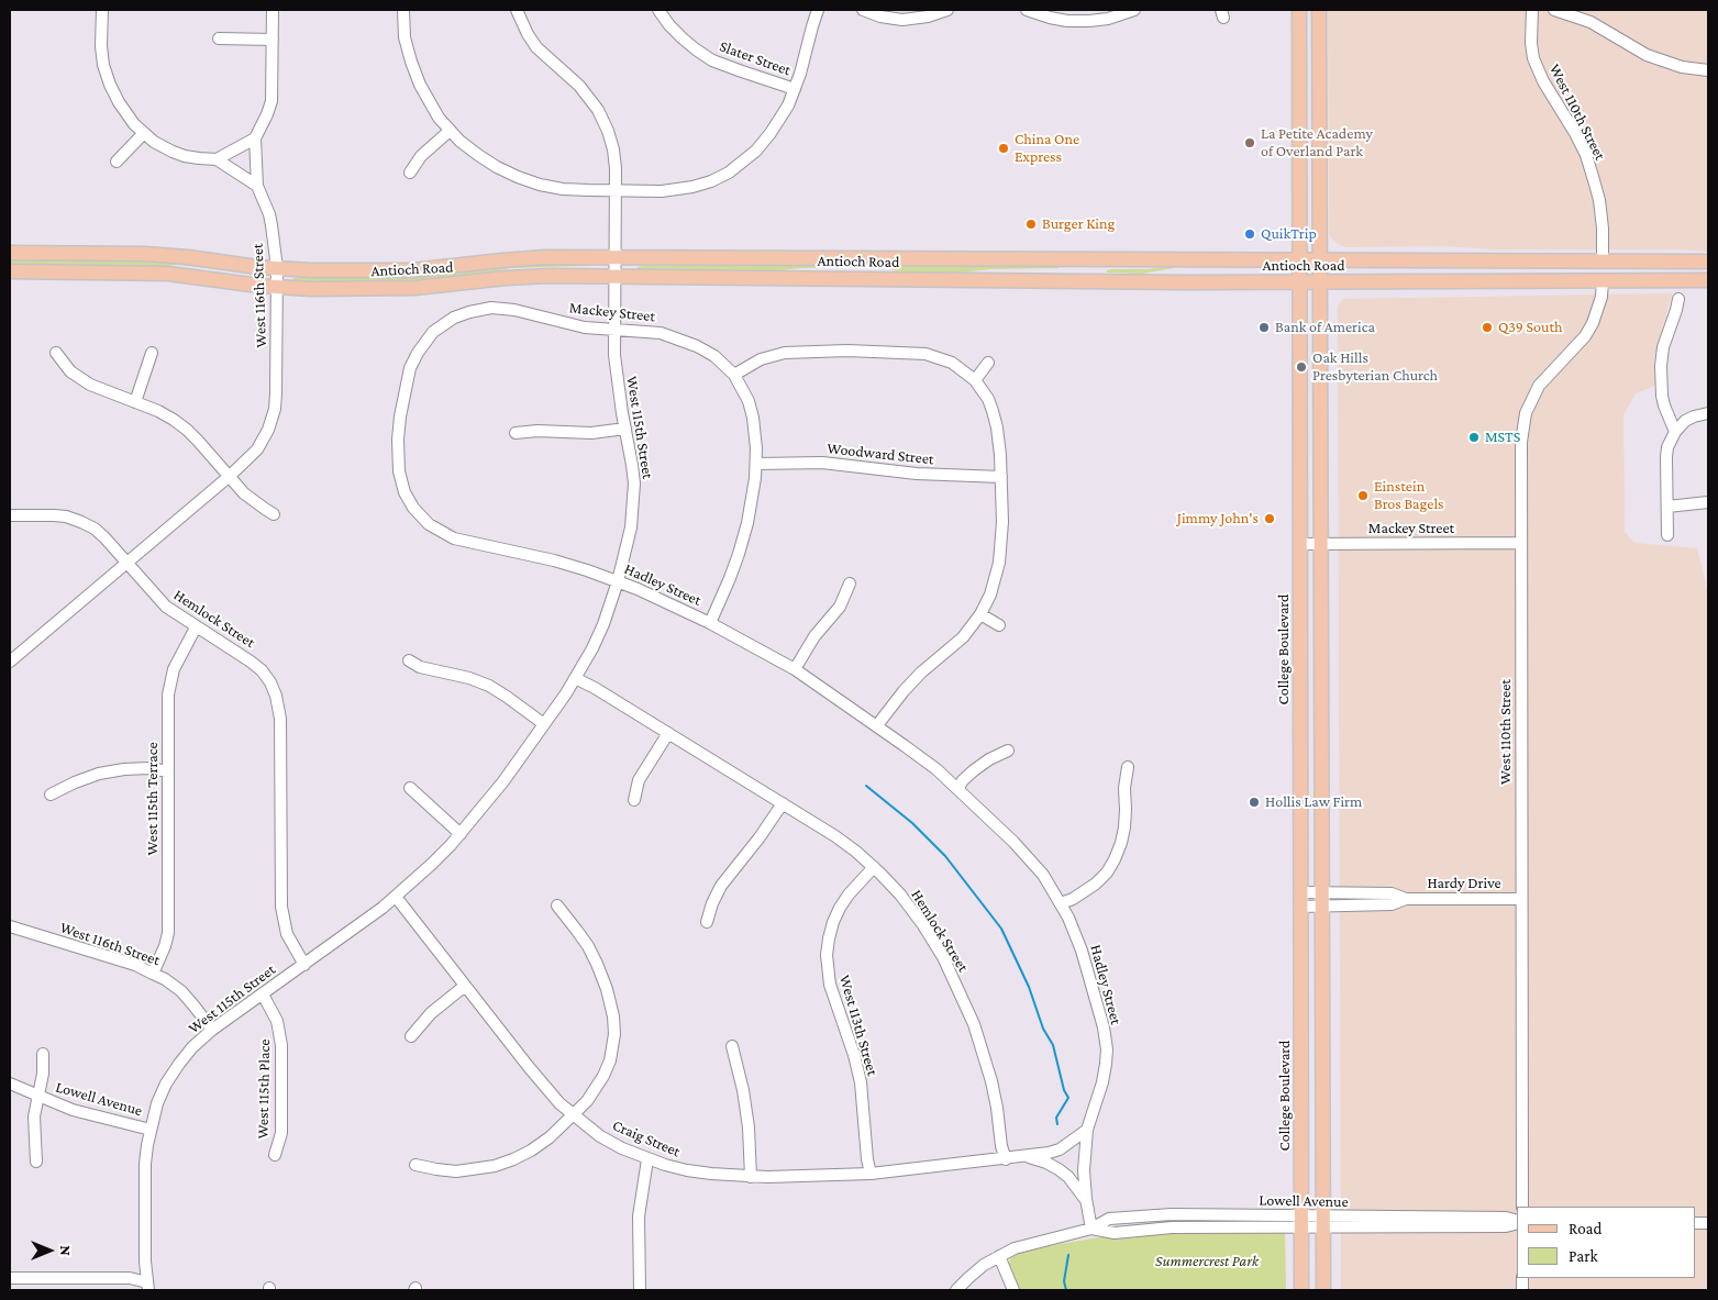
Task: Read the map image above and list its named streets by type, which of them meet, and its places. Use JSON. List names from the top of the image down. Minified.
{"streets":{"main road":["Antioch Road","College Boulevard"],"street":["Slater Street","West 110th Street","West 116th Street","Mackey Street","West 115th Street","Woodward Street","Hadley Street","Hemlock Street","West 115th Terrace","Hardy Drive","West 113th Street","West 115th Place","Lowell Avenue","Craig Street"]},"crossings":[["West 110th Street","Antioch Road"],["West 110th Street","Mackey Street"],["West 110th Street","Hardy Drive"],["Antioch Road","West 116th Street"],["Antioch Road","West 115th Street"],["Antioch Road","College Boulevard"],["West 116th Street","West 115th Street"],["West 116th Street","Hemlock Street"],["West 116th Street","West 115th Terrace"],["Mackey Street","West 115th Street"],["Mackey Street","Woodward Street"],["Mackey Street","Hadley Street"],["Mackey Street","College Boulevard"],["West 115th Street","Hadley Street"],["West 115th Street","Hemlock Street"],["West 115th Street","West 115th Place"],["West 115th Street","Lowell Avenue"],["West 115th Street","Craig Street"],["Hadley Street","Lowell Avenue"],["Hadley Street","Craig Street"],["Hemlock Street","West 115th Terrace"],["Hemlock Street","West 113th Street"],["Hemlock Street","Craig Street"],["College Boulevard","Hardy Drive"],["College Boulevard","Lowell Avenue"],["West 113th Street","Craig Street"]],"parks":["Summercrest Park"],"places":["La Petite Academy of Overland Park","China One Express","Burger King","QuikTrip","Bank of America","Q39 South","Oak Hills Presbyterian Church","MSTS","Einstein Bros Bagels","Jimmy John's","Hollis Law Firm"],"legend":["Road","Park"],"north":"right"}
